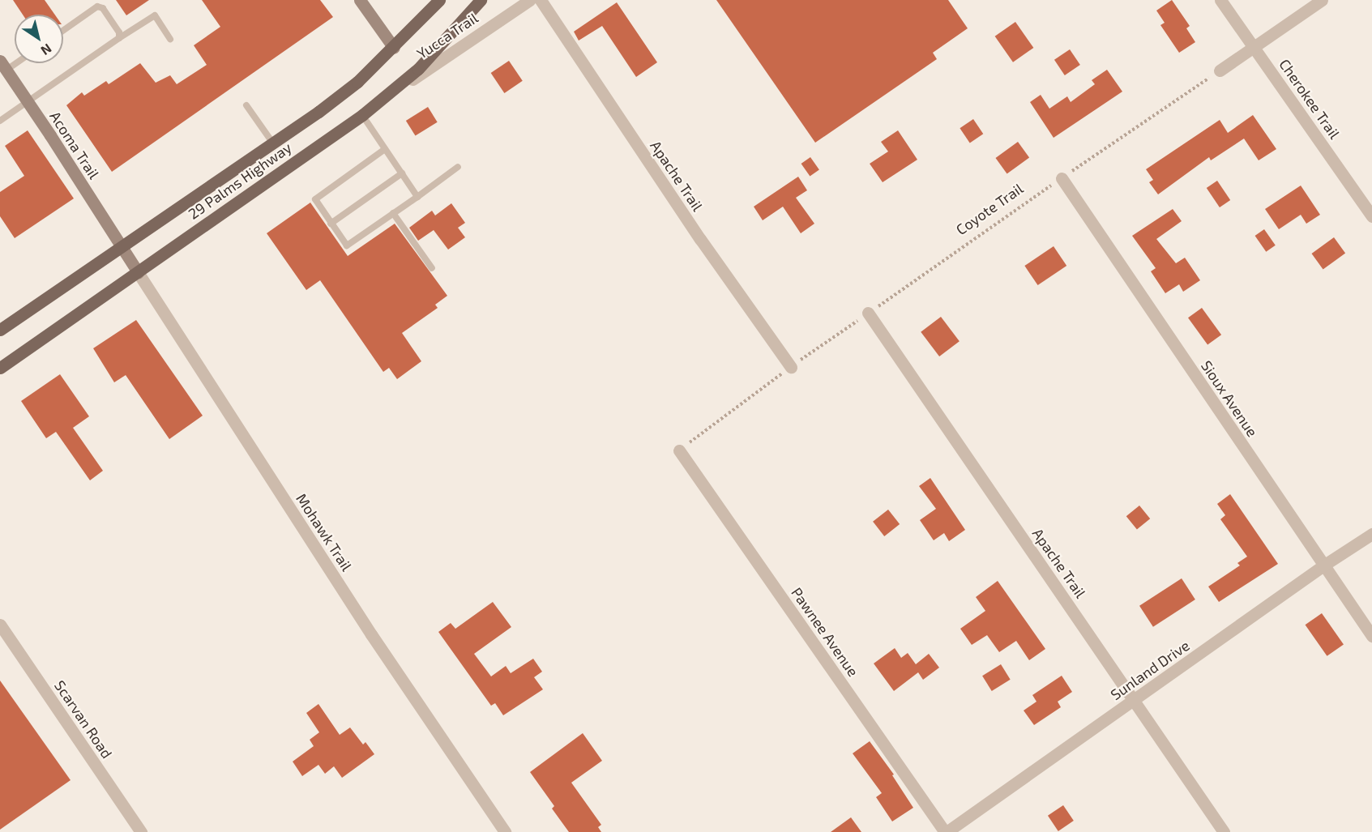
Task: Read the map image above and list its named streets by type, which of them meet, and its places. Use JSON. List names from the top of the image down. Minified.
{"streets":{"main road":["29 Palms Highway"],"street":["Yucca Trail","Cherokee Trail","Acoma Trail","Apache Trail","Sioux Avenue","Mohawk Trail","Pawnee Avenue","Sunland Drive","Scarvan Road"],"path":["Coyote Trail"]},"crossings":[["Yucca Trail","29 Palms Highway"],["Acoma Trail","29 Palms Highway"],["Acoma Trail","Mohawk Trail"],["Apache Trail","Coyote Trail"],["Apache Trail","Sunland Drive"],["29 Palms Highway","Mohawk Trail"],["Coyote Trail","Sioux Avenue"],["Coyote Trail","Pawnee Avenue"],["Sioux Avenue","Sunland Drive"],["Pawnee Avenue","Sunland Drive"]],"north":"bottom right"}
